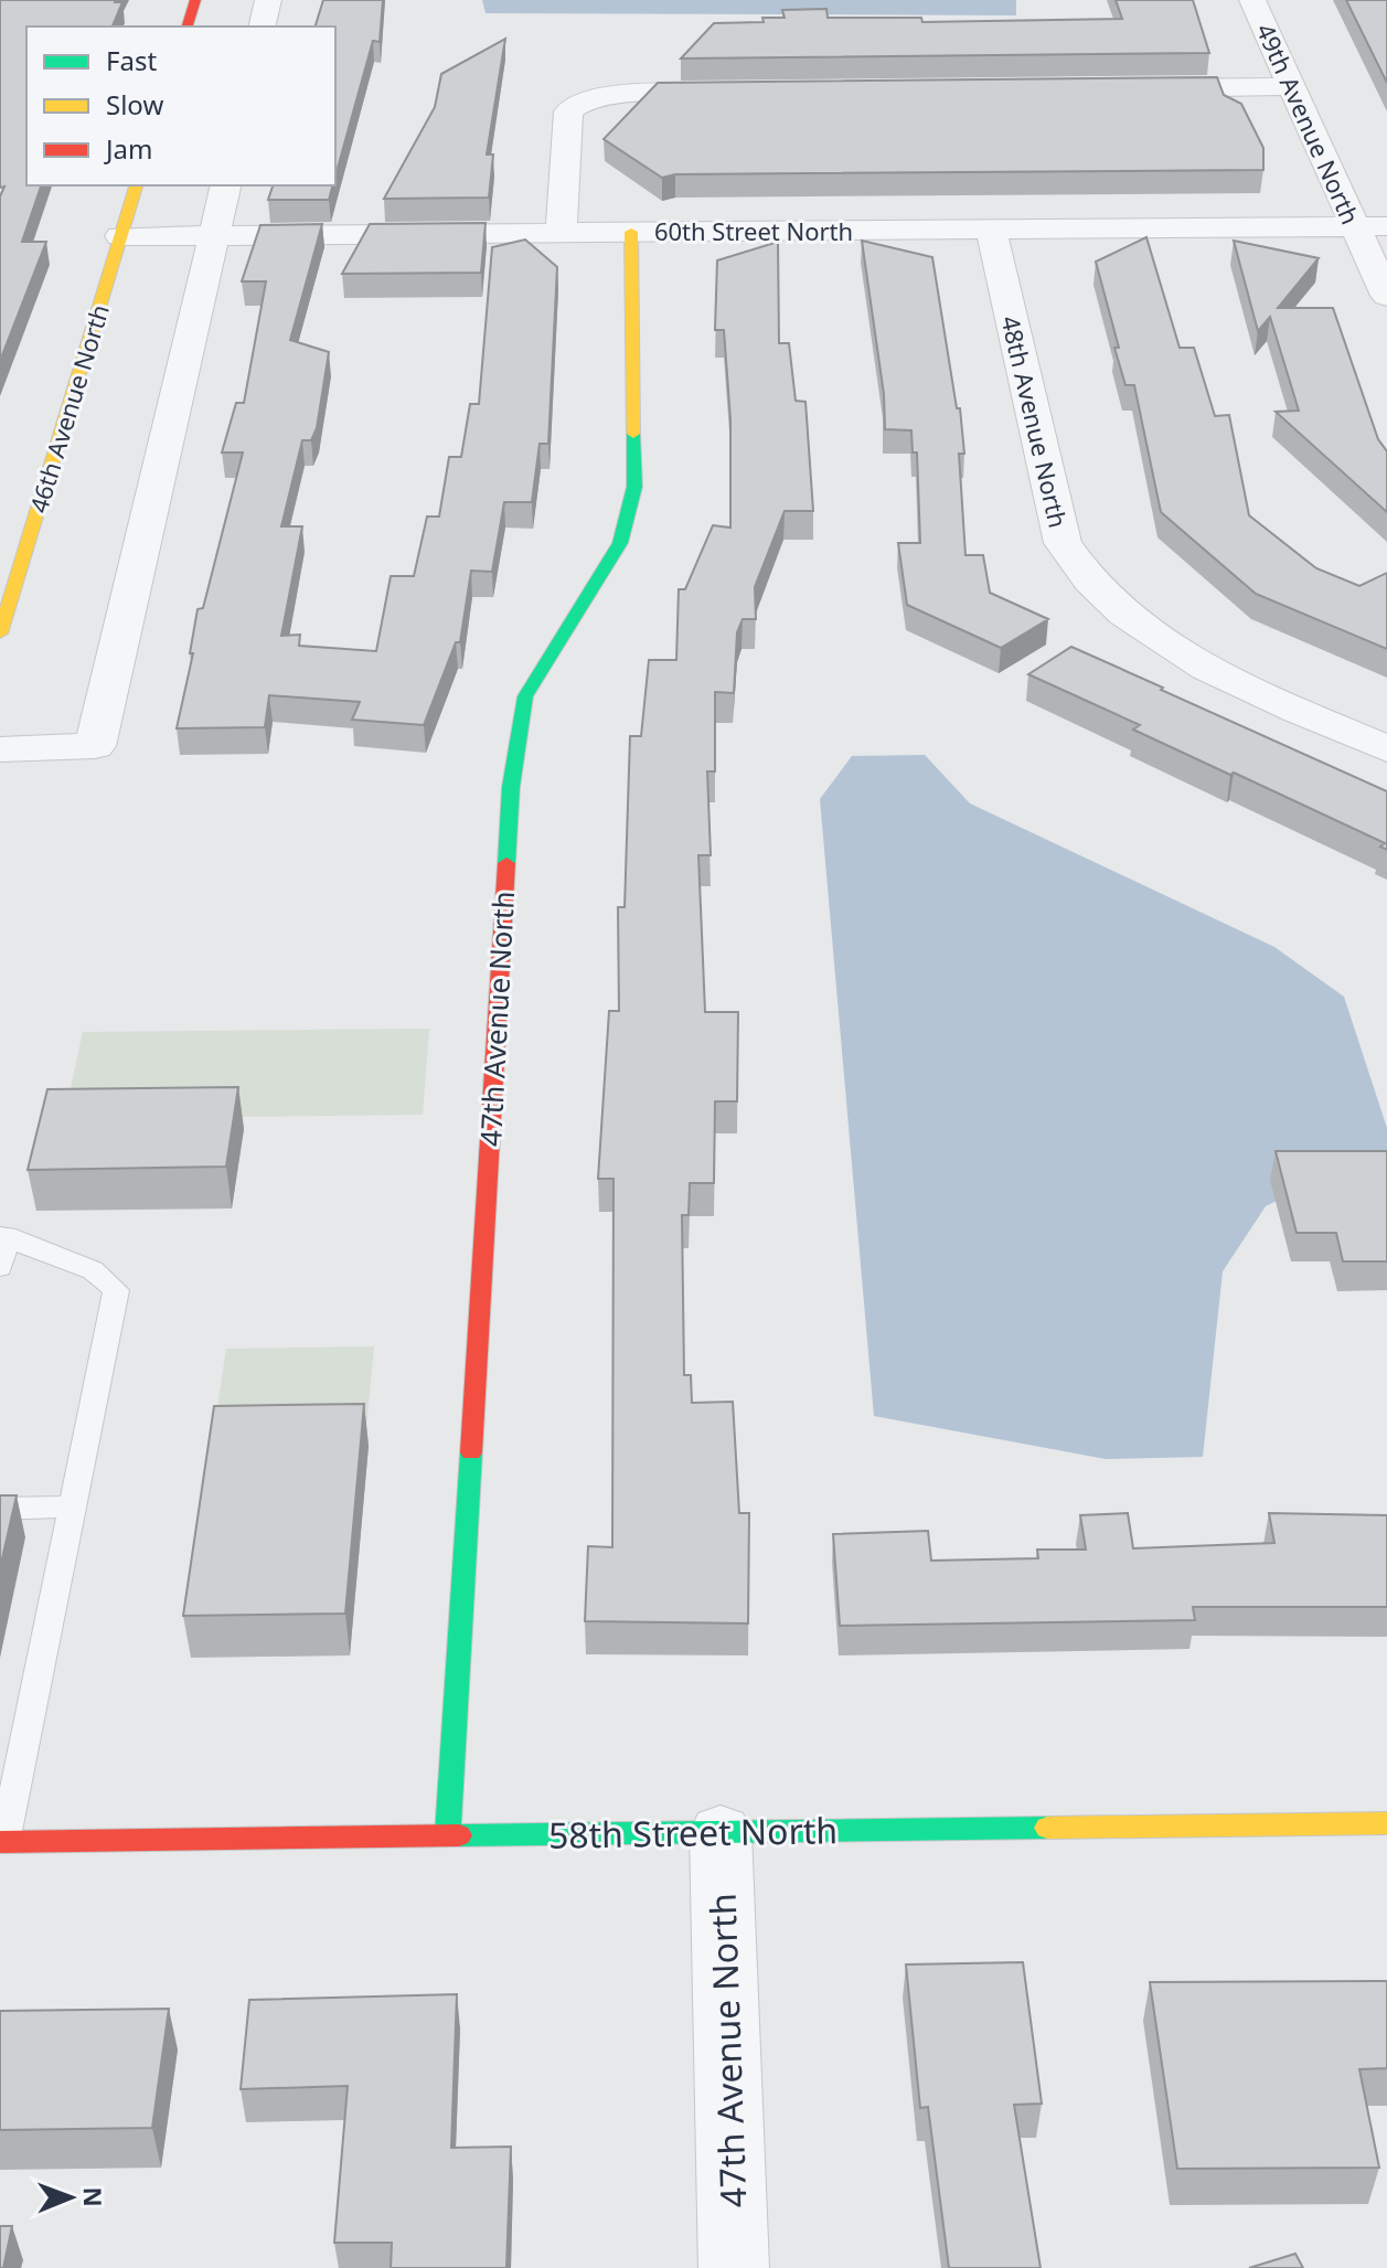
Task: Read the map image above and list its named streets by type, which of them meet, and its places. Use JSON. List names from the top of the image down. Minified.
{"streets":{"street":["49th Avenue North","60th Street North","46th Avenue North","48th Avenue North","47th Avenue North","58th Street North"]},"crossings":[["49th Avenue North","60th Street North"],["60th Street North","46th Avenue North"],["60th Street North","48th Avenue North"],["60th Street North","47th Avenue North"],["47th Avenue North","58th Street North"]],"legend":["Fast","Slow","Jam"],"north":"right"}
